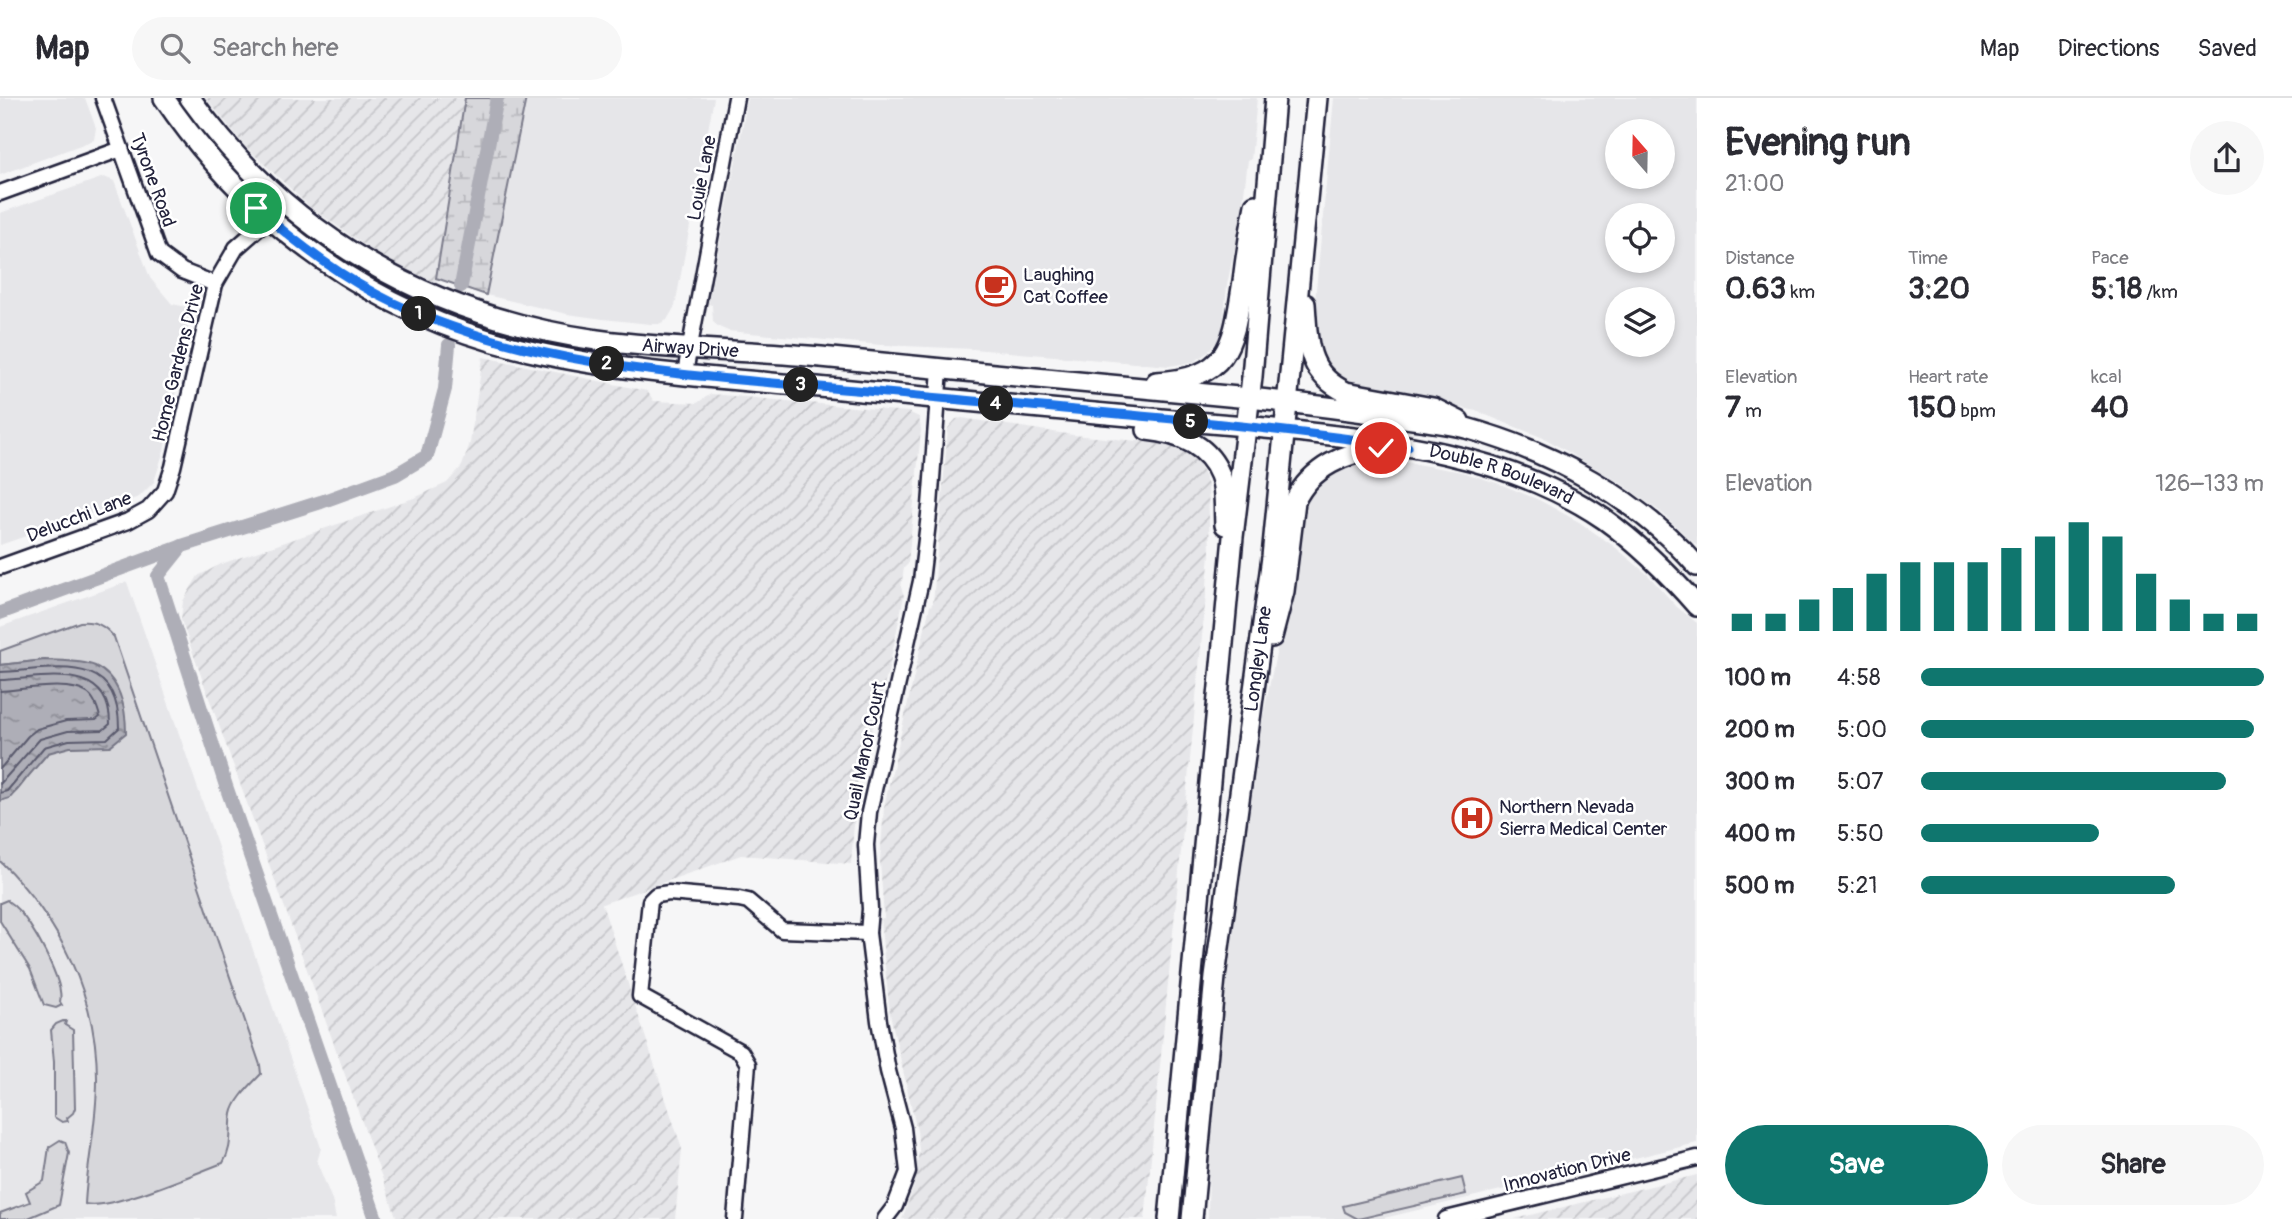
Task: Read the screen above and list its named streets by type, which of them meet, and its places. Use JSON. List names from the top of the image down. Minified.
{"streets":{"main road":["Airway Drive","Double R Boulevard","Longley Lane"],"street":["Louie Lane","Tyrone Road","Home Gardens Drive","Delucchi Lane","Quail Manor Court","Innovation Drive"]},"crossings":[["Louie Lane","Airway Drive"],["Tyrone Road","Home Gardens Drive"],["Airway Drive","Home Gardens Drive"],["Airway Drive","Double R Boulevard"],["Airway Drive","Longley Lane"],["Airway Drive","Quail Manor Court"],["Home Gardens Drive","Delucchi Lane"],["Double R Boulevard","Longley Lane"]],"places":{"cafe":["Laughing Cat Coffee"],"hospital":["Northern Nevada Sierra Medical Center"]},"north":"top","page":{"header":"Map","search":"Search here","nav":["Map","Directions","Saved"],"heading":["Evening run","21:00"],"stats":[["Distance","0.63 km"],["Time","3:20"],["Pace","5:18 /km"],["Elevation","7 m"],["Heart rate","150 bpm"],["kcal","40"]],"pins":["1","2","3","4","5"],"chart":["Elevation","126–133 m"],"list":[{"name":"100 m","note":"4:58"},{"name":"200 m","note":"5:00"},{"name":"300 m","note":"5:07"},{"name":"400 m","note":"5:50"},{"name":"500 m","note":"5:21"}],"buttons":["Save","Share"]}}
